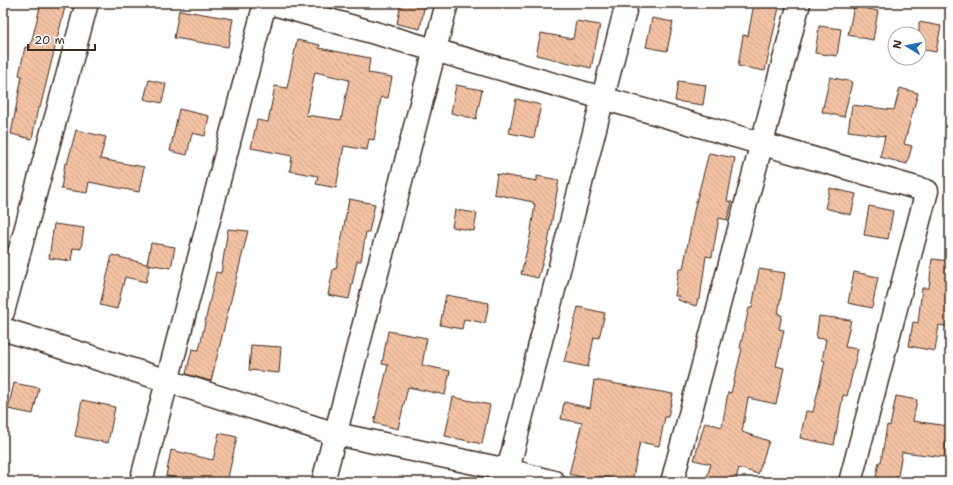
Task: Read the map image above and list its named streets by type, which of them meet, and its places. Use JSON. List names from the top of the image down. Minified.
{"scale_bar":"20 m","north":"left"}
